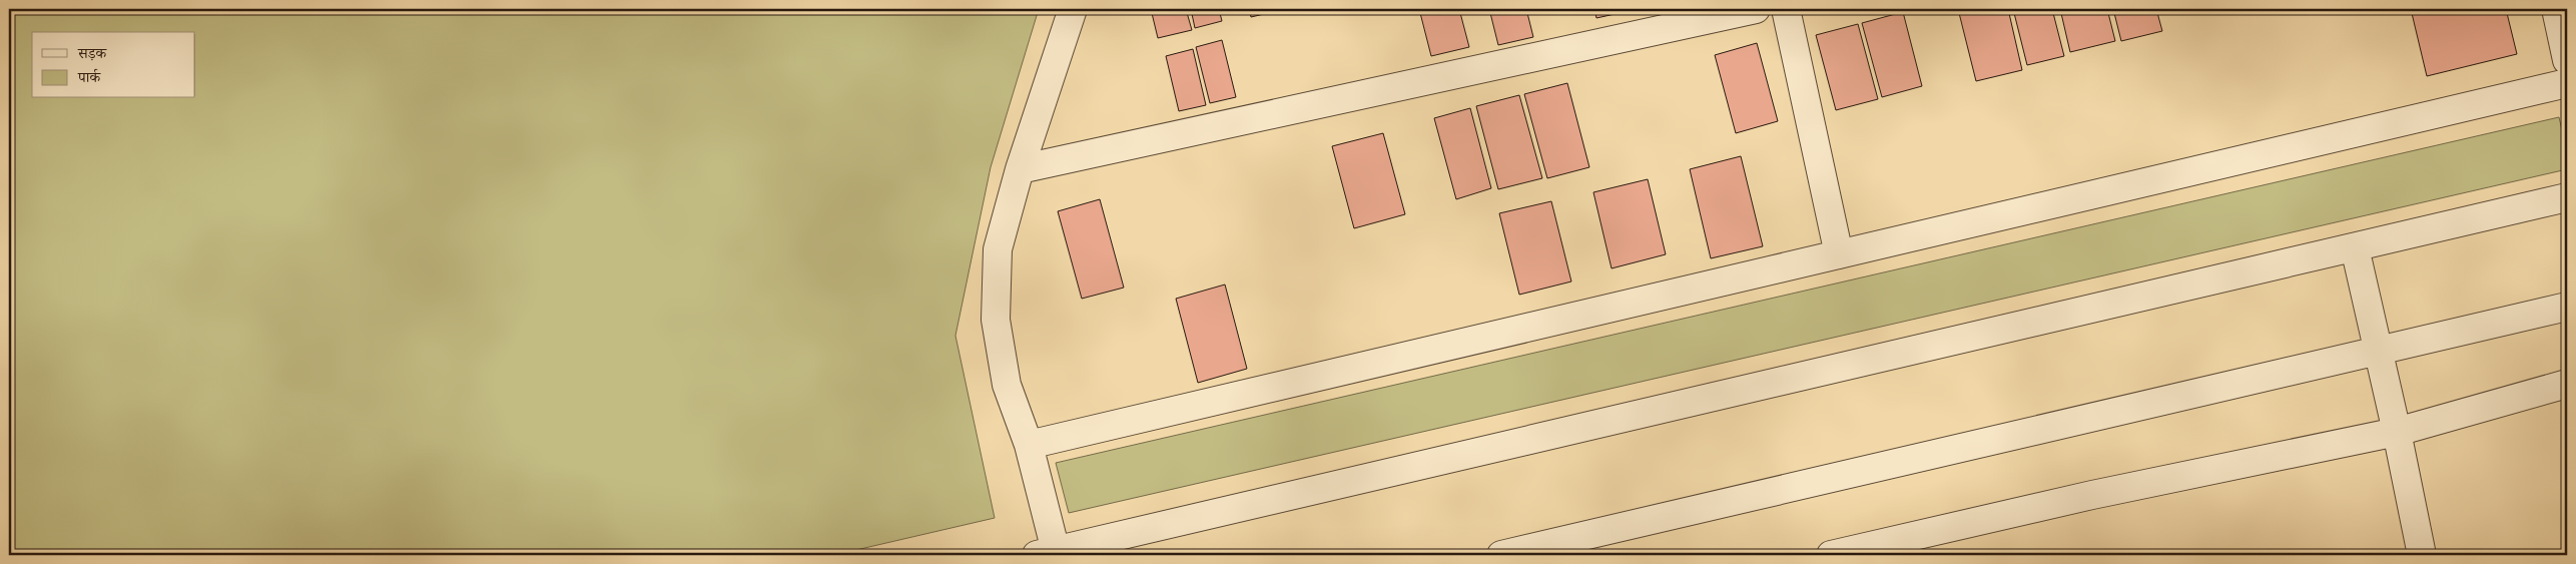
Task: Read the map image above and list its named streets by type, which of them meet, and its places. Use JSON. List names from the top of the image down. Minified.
{"legend":["सड़क","पार्क"]}
